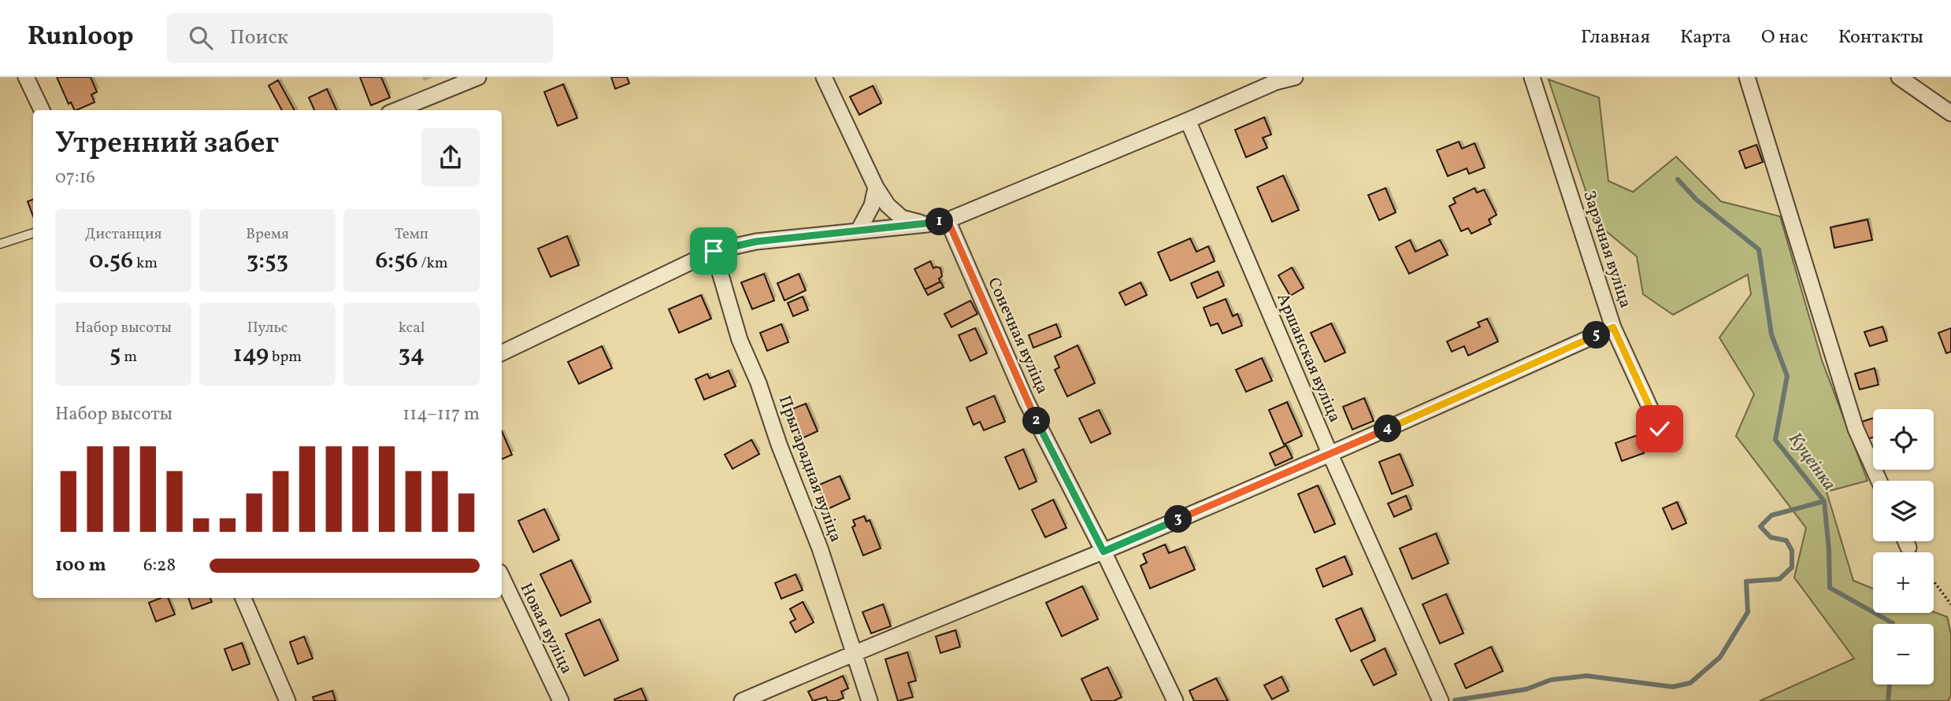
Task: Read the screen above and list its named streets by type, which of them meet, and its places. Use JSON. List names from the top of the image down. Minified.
{"streets":{"street":["Зарэчная вуліца","Сонечная вуліца","Аршанская вуліца","Прыгарадная вуліца","Новая вуліца"]},"water":["Куцеінка"],"page":{"header":"Runloop","search":"Поиск","nav":["Главная","Карта","О нас","Контакты"],"heading":["Утренний забег","07:16"],"stats":[["Дистанция","0.56 km"],["Время","3:53"],["Темп","6:56 /km"],["Набор высоты","5 m"],["Пульс","149 bpm"],["kcal","34"]],"pins":["1","5","2","4","3"],"chart":["Набор высоты","114–117 m"],"map_buttons":["+","−"],"list":[{"name":"100 m","note":"6:28"}]}}
